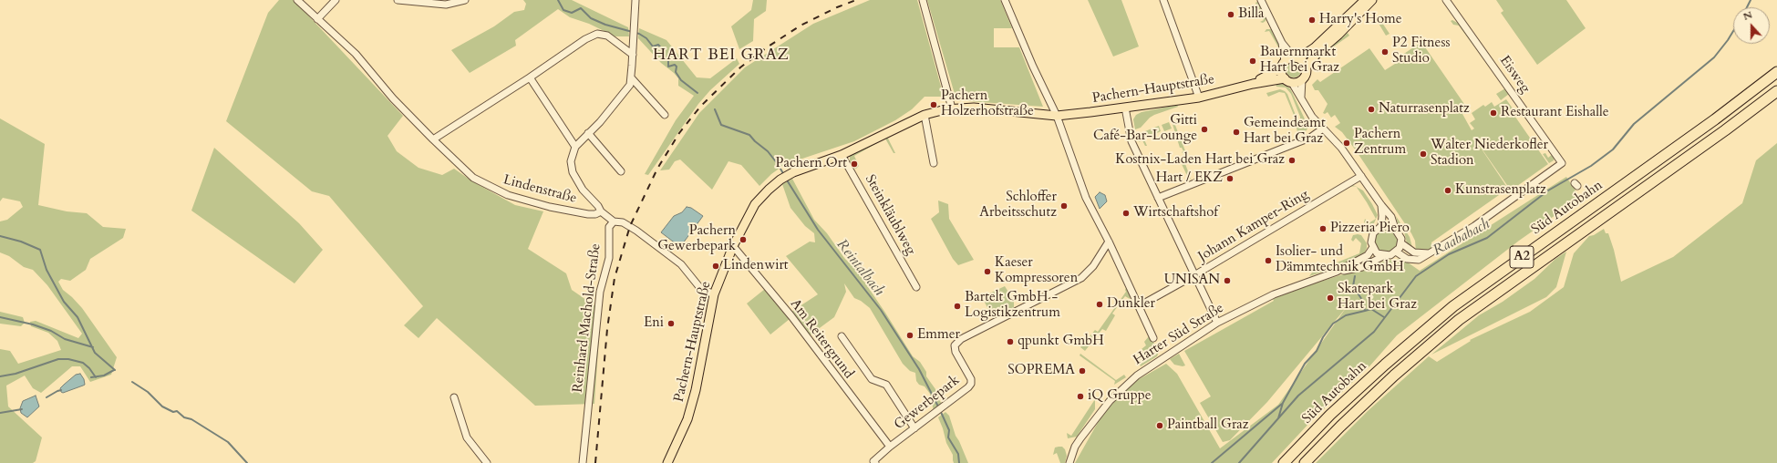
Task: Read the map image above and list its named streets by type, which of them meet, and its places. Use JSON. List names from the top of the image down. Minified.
{"streets":{"highway":["Süd Autobahn","A2"],"main road":["Pachern-Hauptstraße"],"street":["Eisweg","Lindenstraße","Steinkläublweg","Johann Kamper-Ring","Reinhard Machold-Straße","Harter Süd Straße","Am Reitergrund","Gewerbepark"]},"crossings":[["Pachern-Hauptstraße","Steinkläublweg"],["Pachern-Hauptstraße","Johann Kamper-Ring"],["Pachern-Hauptstraße","Am Reitergrund"],["Am Reitergrund","Gewerbepark"]],"districts":["HART BEI GRAZ"],"water":["Raababach","Reintalbach"],"places":["Billa","Harry's Home","P2 Fitness Studio","Bauernmarkt Hart bei Graz","Pachern Holzerhofstraße","Naturrasenplatz","Restaurant Eishalle","Gitti Café-Bar-Lounge","Gemeindeamt Hart bei Graz","Pachern Zentrum","Walter Niederkofler Stadion","Kostnix-Laden Hart bei Graz","Pachern Ort","Hart / EKZ","Kunstrasenplatz","Schloffer Arbeitsschutz","Wirtschaftshof","Pizzeria Piero","Pachern Gewerbepark","Isolier- und Dämmtechnik GmbH","Lindenwirt","Kaeser Kompressoren","UNISAN","Skatepark Hart bei Graz","Dunkler","Bartelt GmbH - Logistikzentrum","Eni","Emmer","qpunkt GmbH","SOPREMA","iQ Gruppe","Paintball Graz"],"north":"top"}
